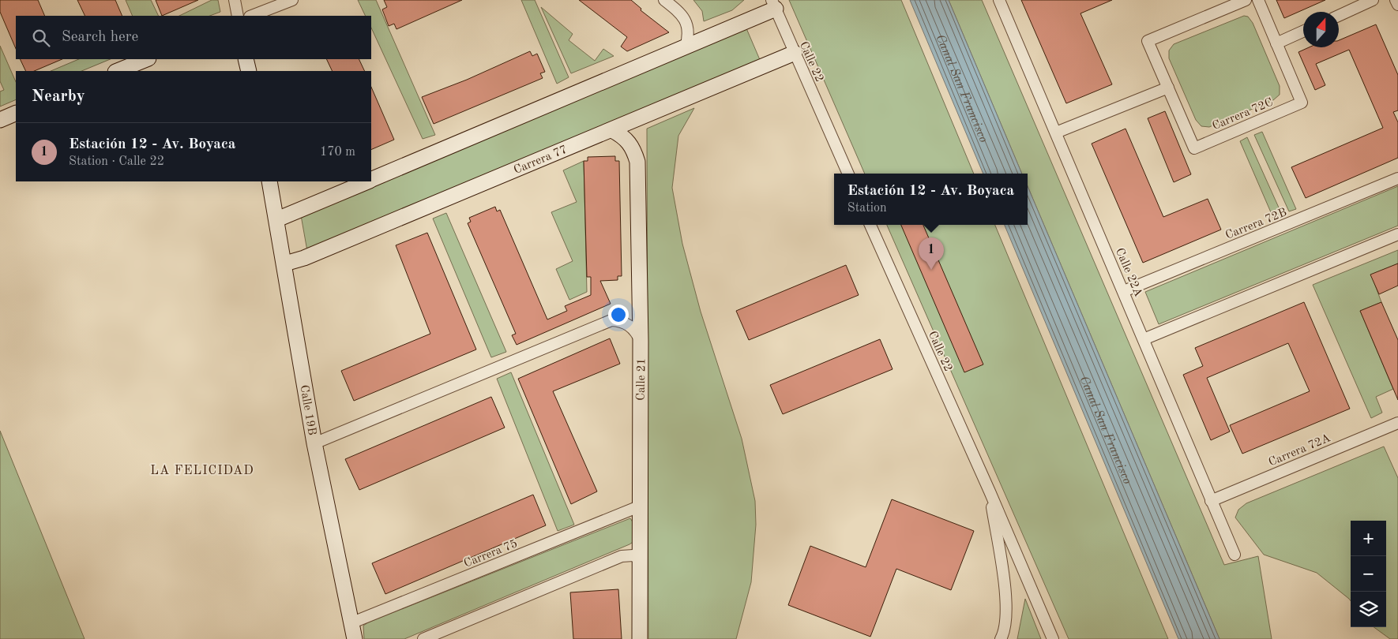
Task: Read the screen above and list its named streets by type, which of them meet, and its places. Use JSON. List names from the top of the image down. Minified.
{"streets":{"street":["Calle 22","Carrera 72C","Carrera 77","Carrera 72B","Calle 22A","Calle 21","Calle 19B","Carrera 72A","Carrera 75"]},"crossings":[["Calle 22","Carrera 77"],["Carrera 77","Calle 21"],["Carrera 77","Calle 19B"],["Carrera 72B","Calle 22A"],["Calle 22A","Carrera 72A"],["Calle 21","Carrera 75"],["Calle 19B","Carrera 75"]],"districts":["LA FELICIDAD"],"water":["Canal San Francisco"],"north":"top","page":{"search":"Search here","heading":"Nearby","list":[{"mark":"1","name":"Estación 12 - Av. Boyaca","note":"Station · Calle 22","value":"170 m"}],"popup":["Estación 12 - Av. Boyaca","Station"],"pins":"1","map_buttons":["+","−"]}}
